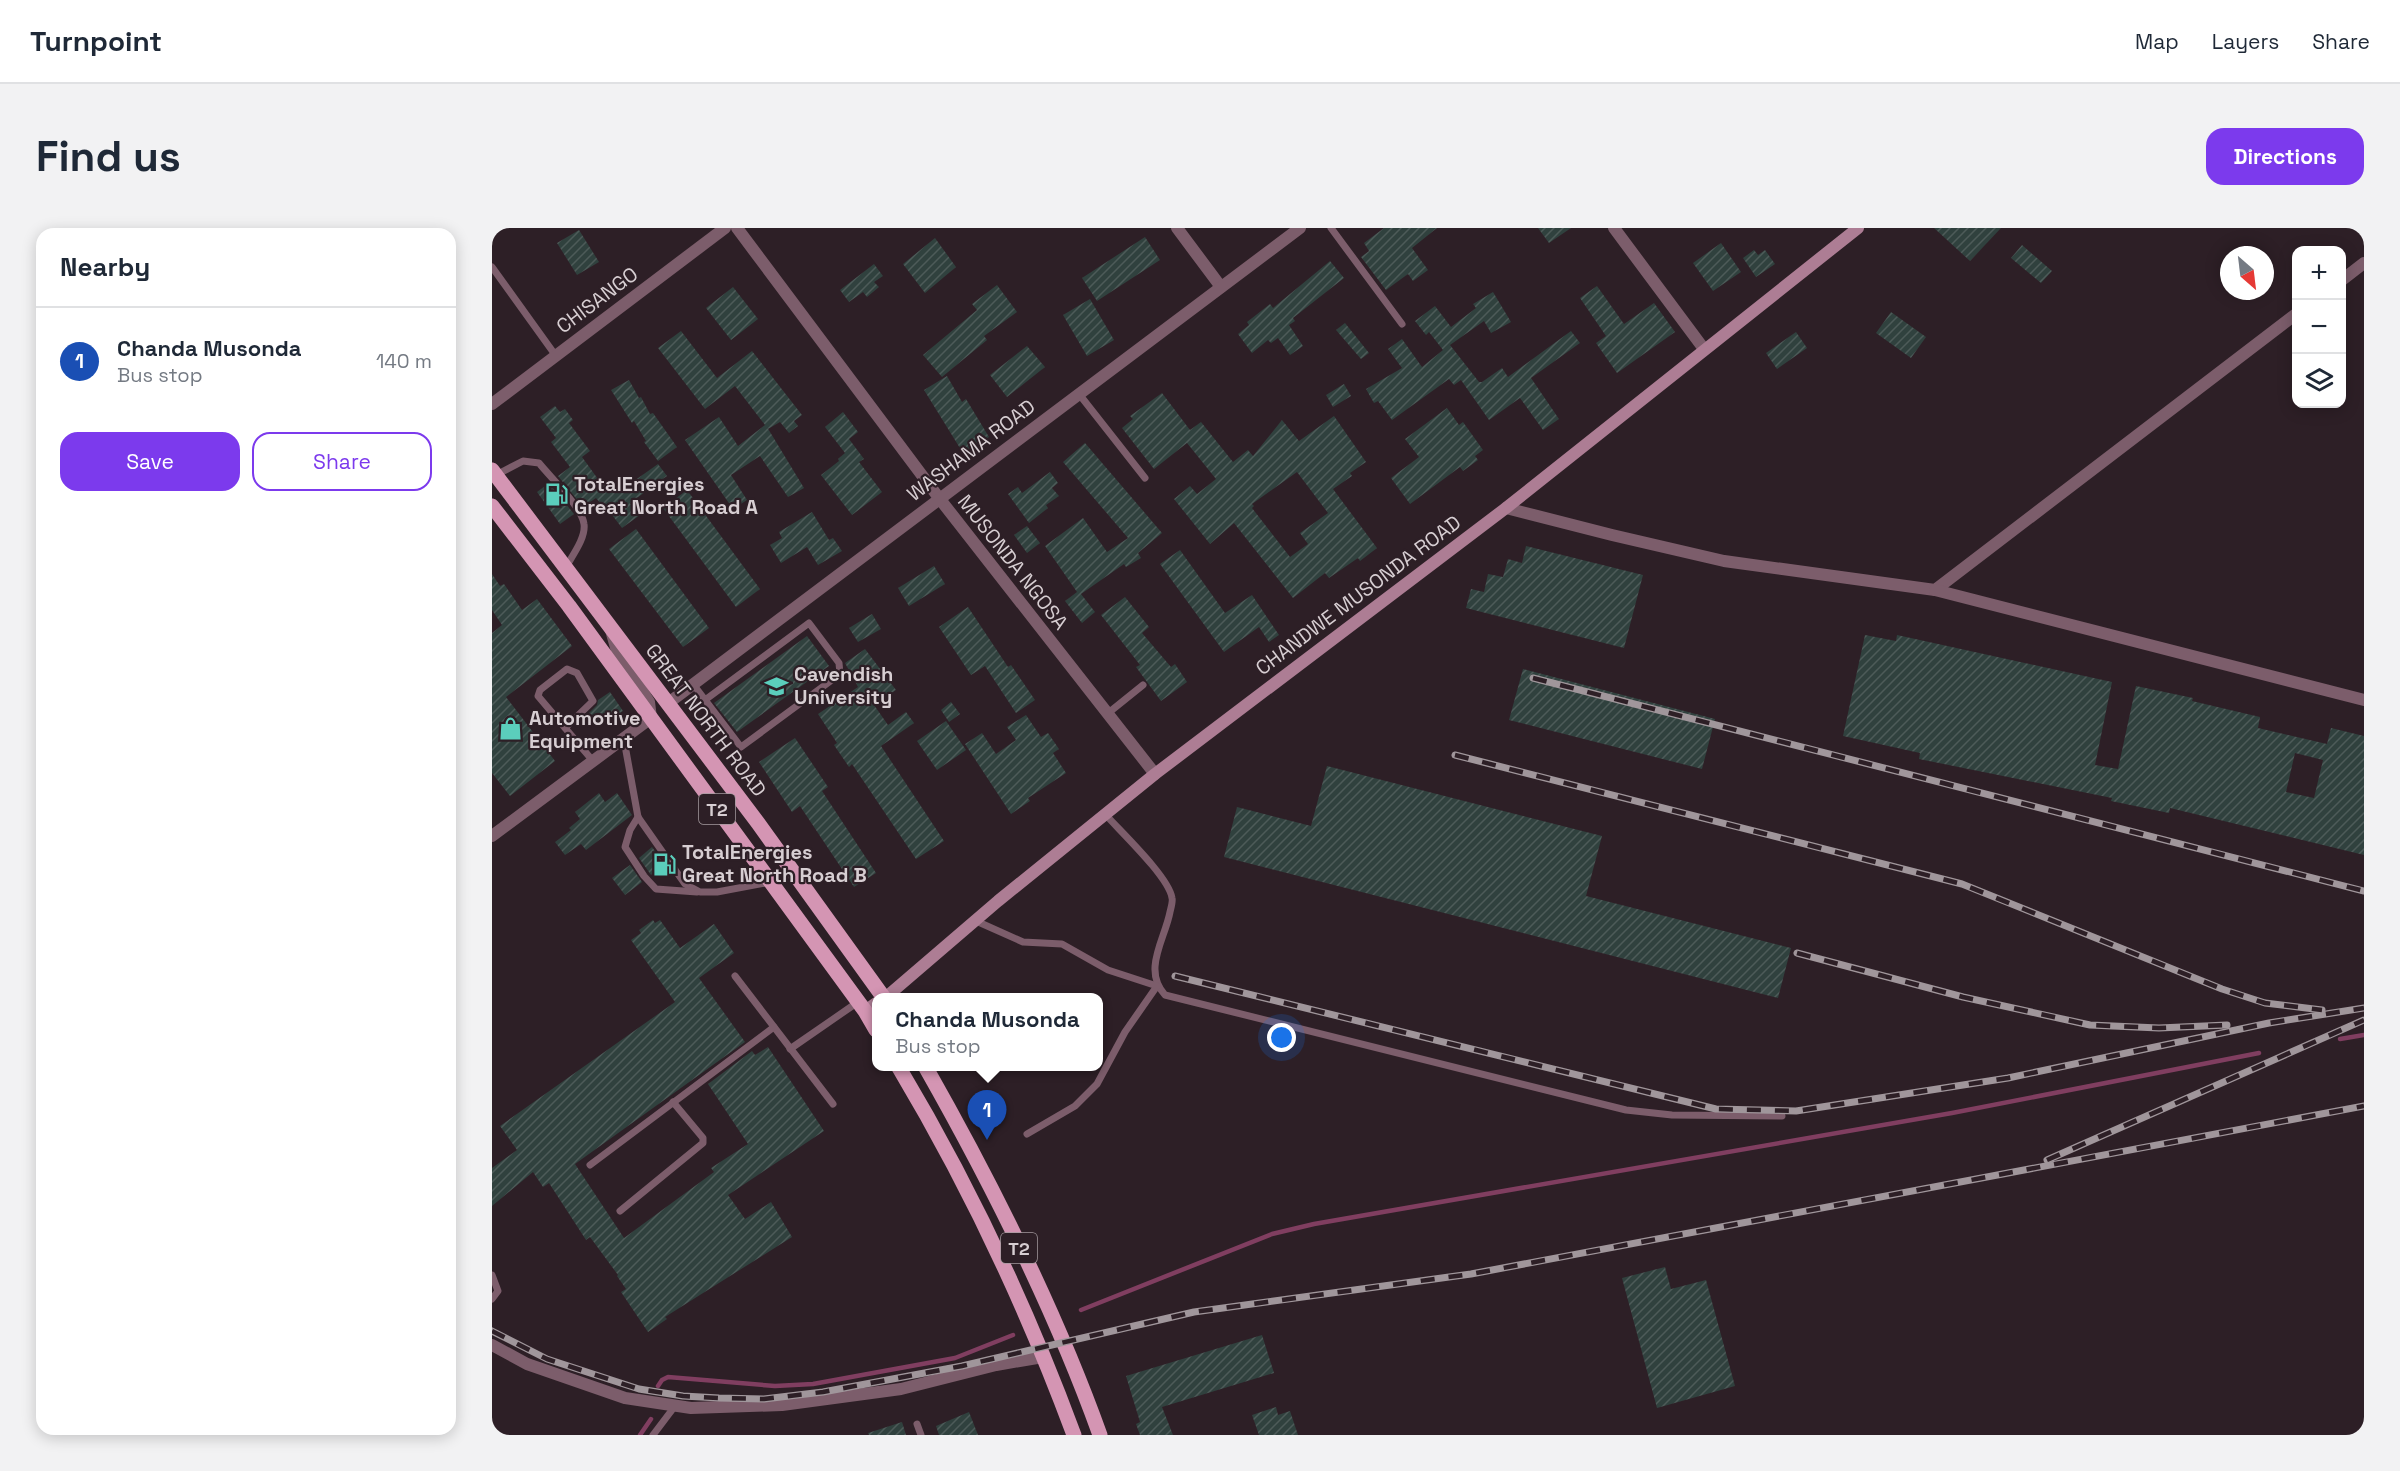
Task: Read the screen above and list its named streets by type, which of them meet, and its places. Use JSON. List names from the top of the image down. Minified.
{"streets":{"main road":["GREAT NORTH ROAD","T2"],"street":["CHISANGO","WASHAMA ROAD","MUSONDA NGOSA","CHANDWE MUSONDA ROAD"]},"crossings":[["WASHAMA ROAD","MUSONDA NGOSA"],["WASHAMA ROAD","GREAT NORTH ROAD"],["MUSONDA NGOSA","CHANDWE MUSONDA ROAD"]],"places":{"fuel station":["TotalEnergies Great North Road A","TotalEnergies Great North Road B"],"school or university":["Cavendish University"],"shop":["Automotive Equipment"]},"north":"bottom right","page":{"header":"Turnpoint","nav":["Map","Layers","Share"],"buttons":["Directions",["Save","Share"]],"title":"Find us","heading":"Nearby","map_buttons":["+","−"],"list":[{"mark":"1","name":"Chanda Musonda","note":"Bus stop","value":"140 m"}],"popup":["Chanda Musonda","Bus stop"],"pins":"1"}}
